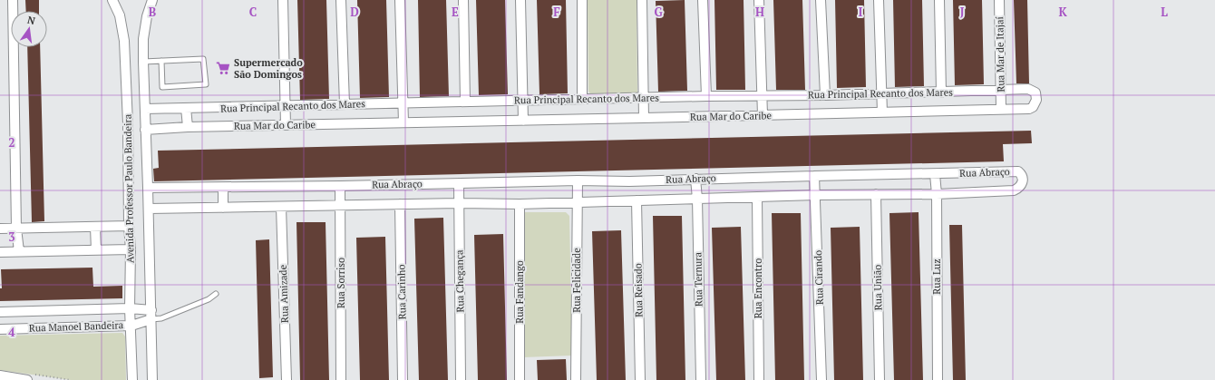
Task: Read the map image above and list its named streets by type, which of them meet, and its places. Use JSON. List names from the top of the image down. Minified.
{"streets":{"street":["Rua Mar de Itajaí","Rua Principal Recanto dos Mares","Rua Mar do Caribe","Rua Abraço","Avenida Professor Paulo Bandeira","Rua Luz","Rua Cirando","Rua Ternura","Rua Felicidade","Rua Chegança","Rua Sorriso","Rua União","Rua Encontro","Rua Reisado","Rua Carinho","Rua Fandango","Rua Amizade","Rua Manoel Bandeira"]},"crossings":[["Rua Mar de Itajaí","Rua Principal Recanto dos Mares"],["Rua Mar de Itajaí","Rua Mar do Caribe"],["Rua Principal Recanto dos Mares","Rua Mar do Caribe"],["Rua Principal Recanto dos Mares","Avenida Professor Paulo Bandeira"],["Rua Mar do Caribe","Avenida Professor Paulo Bandeira"],["Rua Abraço","Avenida Professor Paulo Bandeira"],["Rua Abraço","Rua Luz"],["Rua Abraço","Rua Cirando"],["Rua Abraço","Rua Ternura"],["Rua Abraço","Rua Felicidade"],["Rua Abraço","Rua Chegança"],["Rua Abraço","Rua Sorriso"],["Rua Abraço","Rua União"],["Rua Abraço","Rua Encontro"],["Rua Abraço","Rua Reisado"],["Rua Abraço","Rua Carinho"],["Rua Abraço","Rua Fandango"],["Rua Abraço","Rua Amizade"],["Avenida Professor Paulo Bandeira","Rua Manoel Bandeira"]],"places":{"supermarket":["Supermercado São Domingos"]},"north":"top","grid":{"columns":["B","C","D","E","F","G","H","I","J","K","L"],"rows":["2","3","4"]}}
